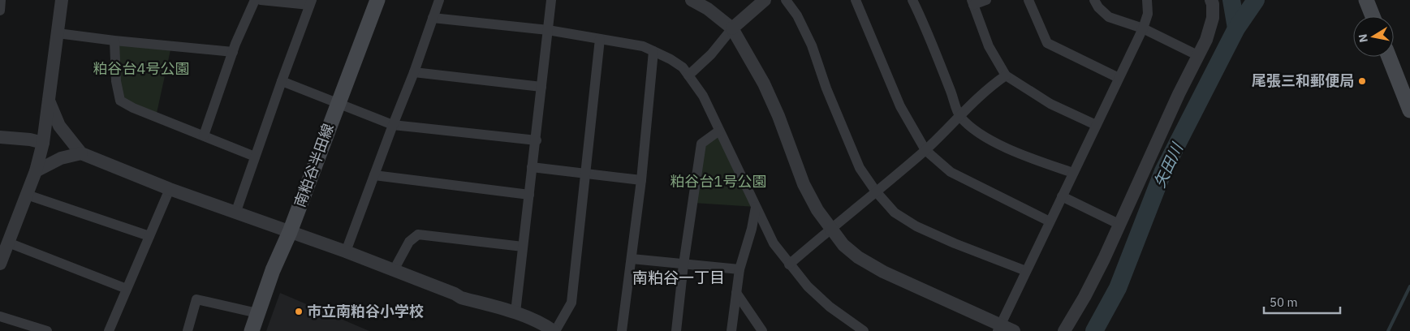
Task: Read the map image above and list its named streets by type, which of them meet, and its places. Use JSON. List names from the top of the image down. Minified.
{"streets":{"main road":["南粕谷半田線"]},"districts":["南粕谷一丁目"],"water":["矢田川"],"parks":["粕谷台4号公園","粕谷台1号公園"],"places":["尾張三和郵便局","市立南粕谷小学校"],"scale_bar":"50 m","north":"left"}
